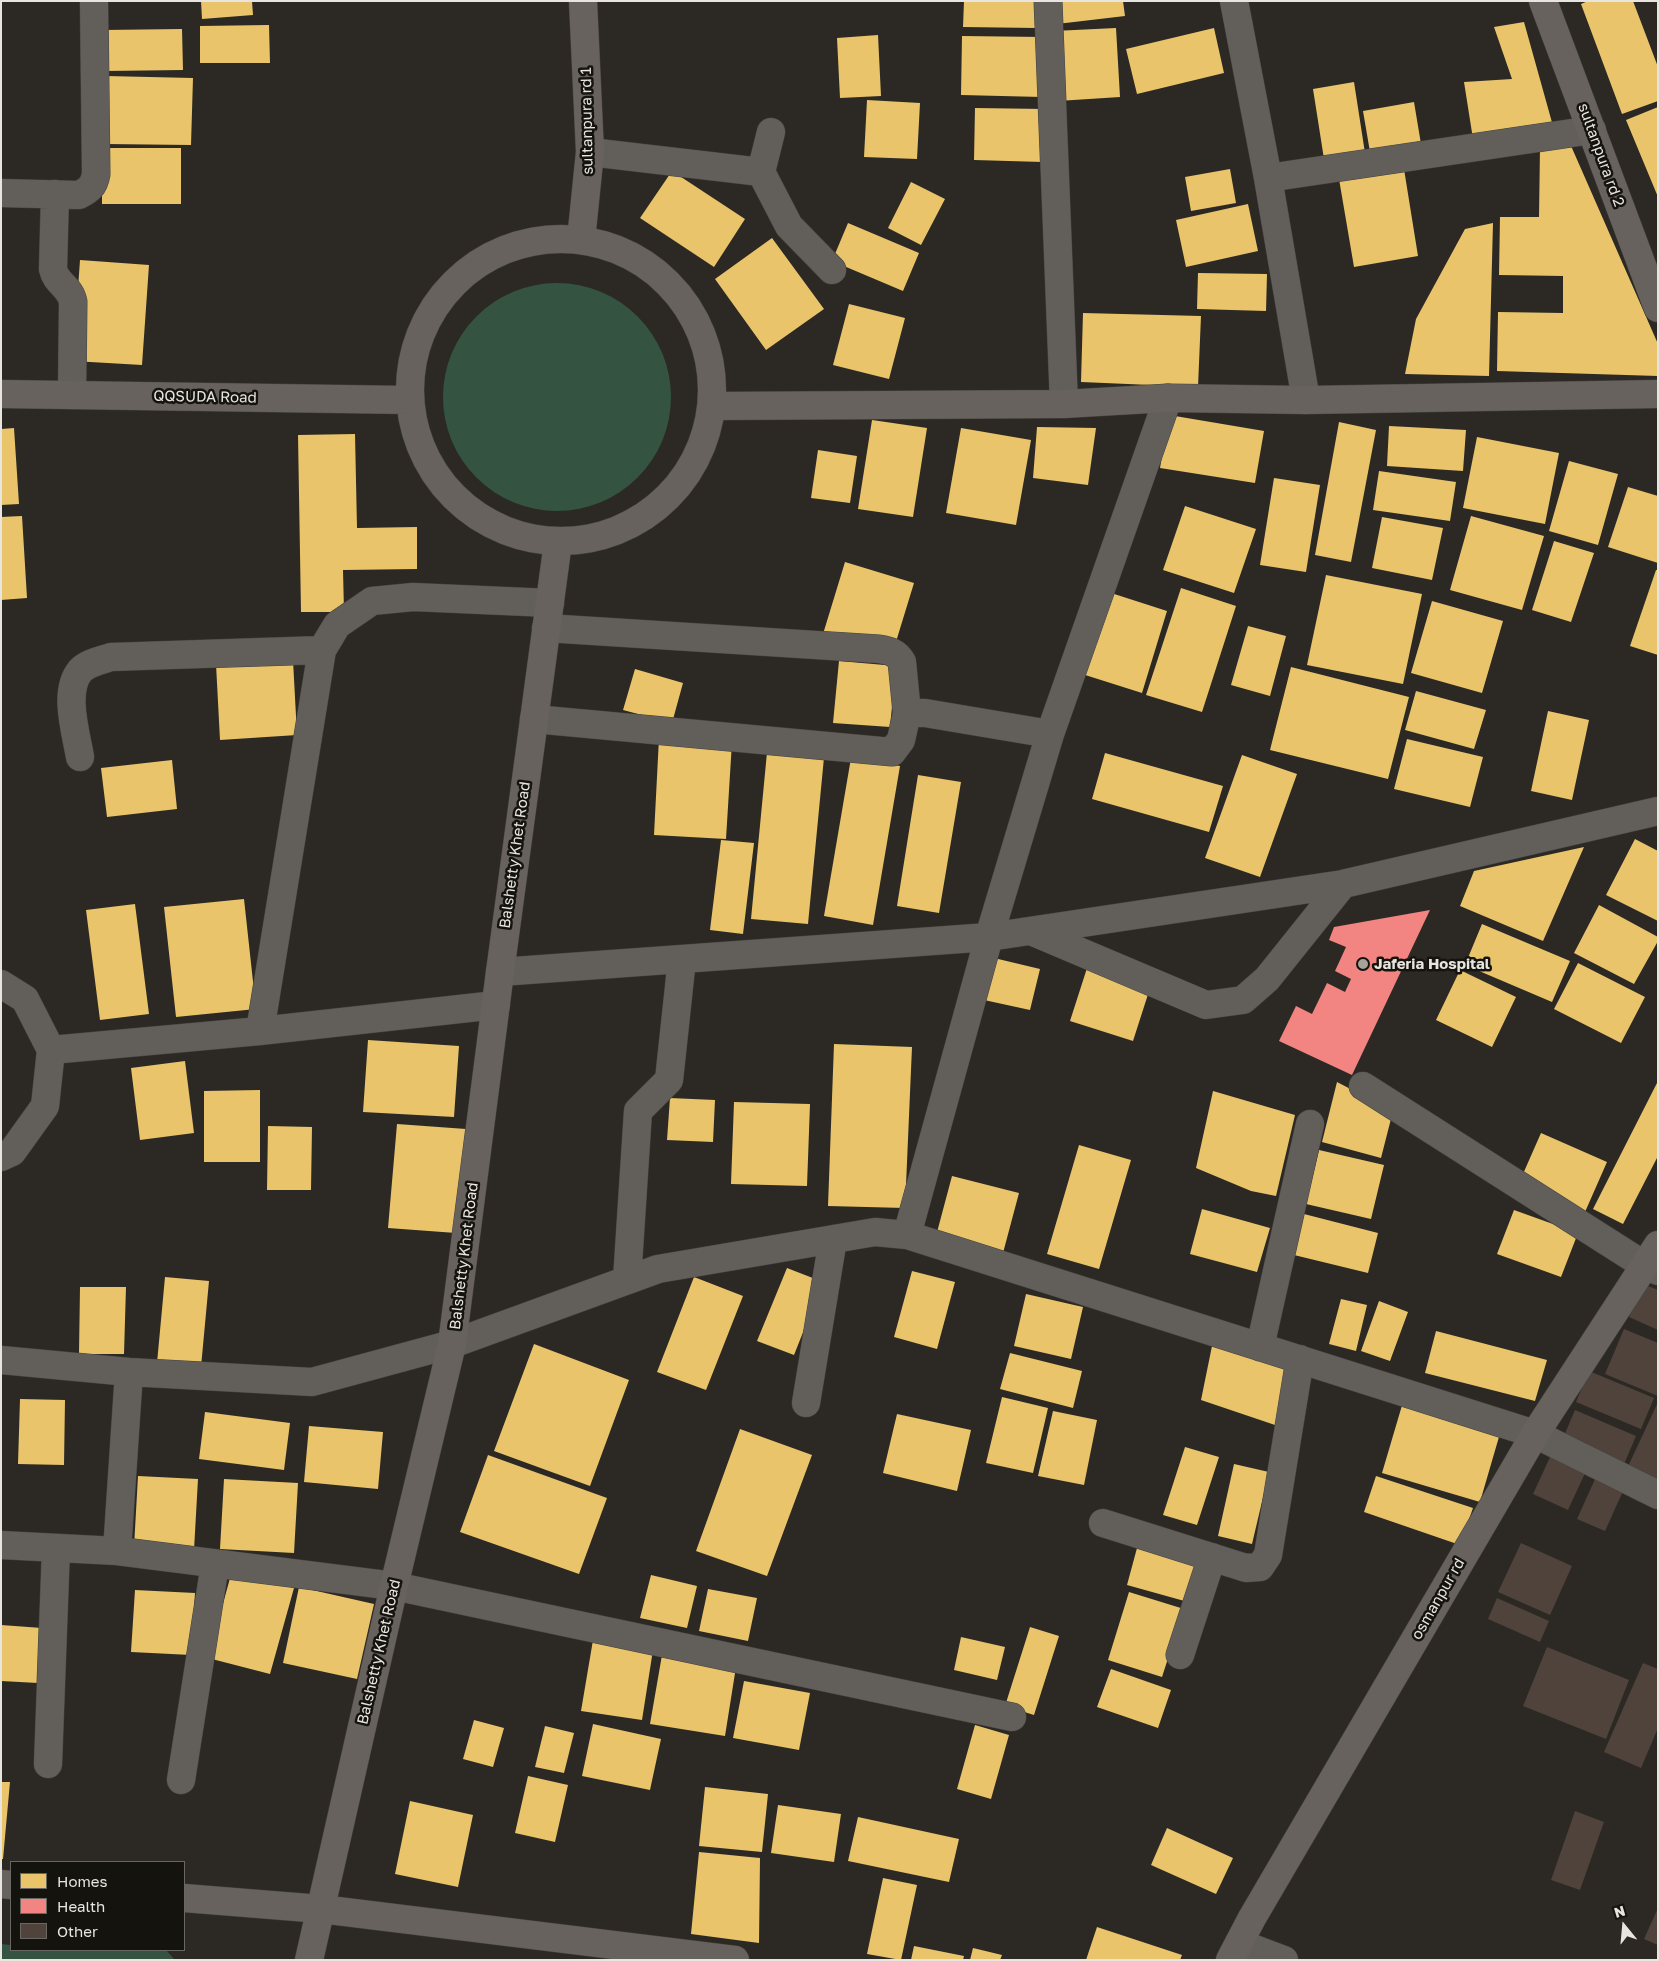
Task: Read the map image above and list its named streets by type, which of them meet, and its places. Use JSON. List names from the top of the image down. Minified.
{"streets":{"street":["sultanpura rd 1","sultanpura rd 2","QQSUDA Road","Balshetty Khet Road","osmanpur rd"]},"places":["Jaferia Hospital"],"legend":["Homes","Health","Other"],"north":"top"}
